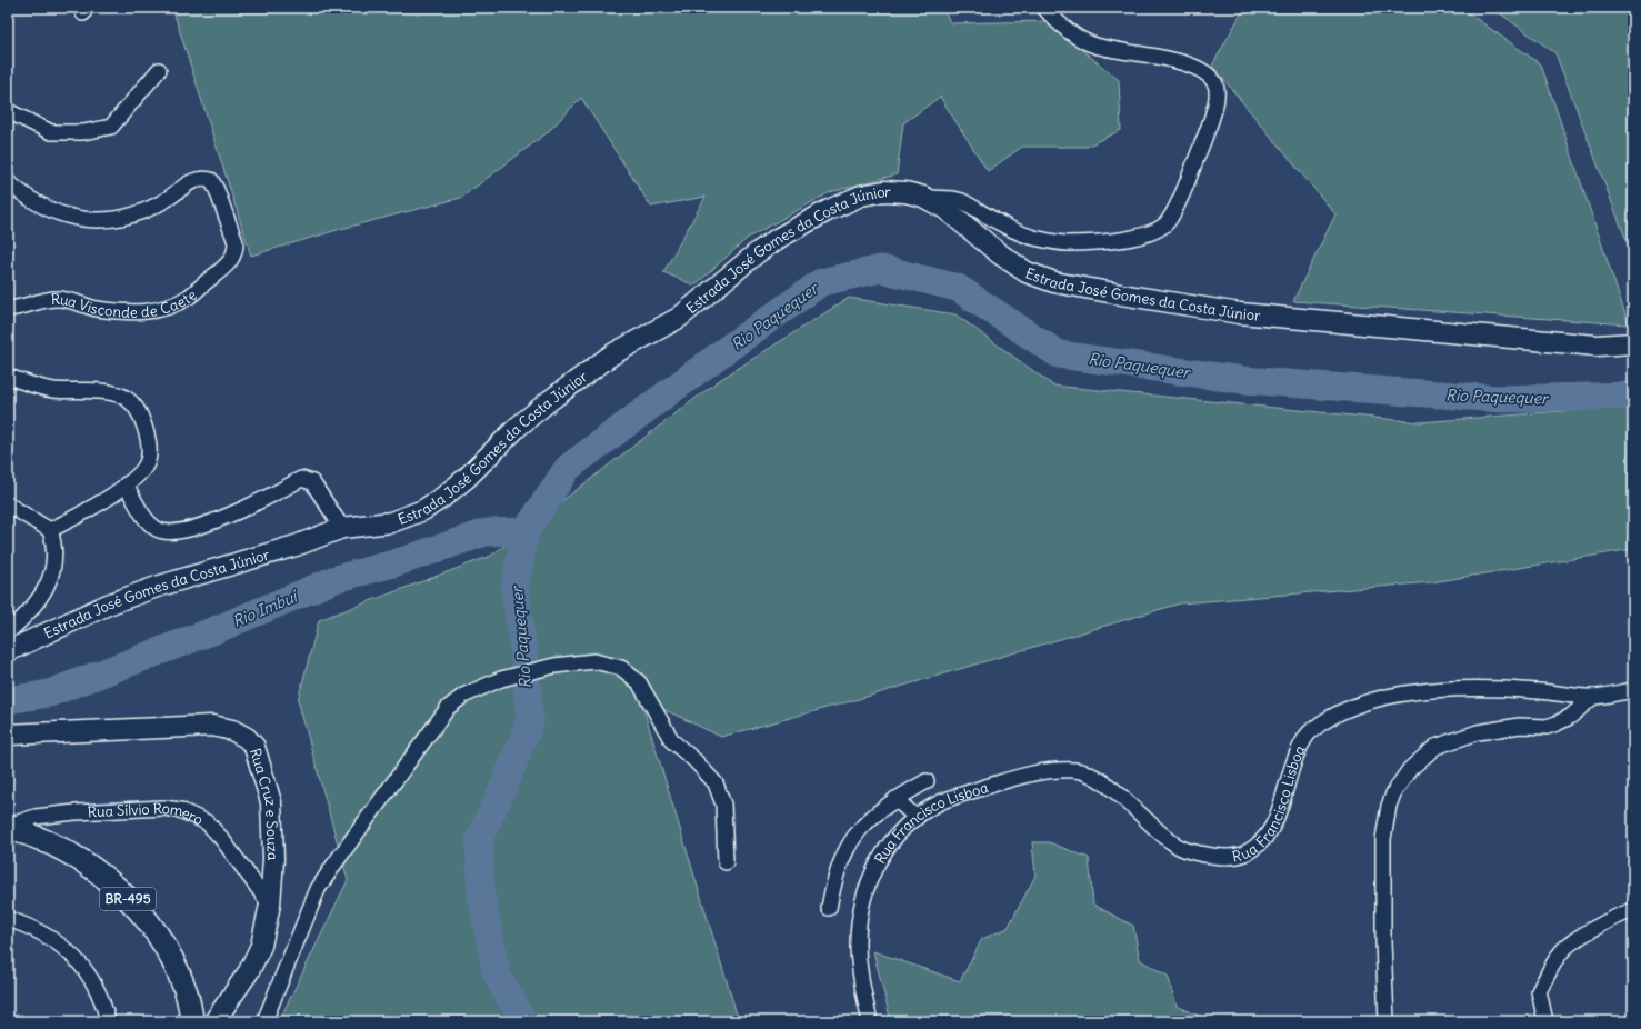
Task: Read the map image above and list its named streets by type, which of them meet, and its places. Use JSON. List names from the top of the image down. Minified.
{"streets":{"main road":["BR-495"],"street":["Estrada José Gomes da Costa Júnior","Rua Visconde de Caete","Rua Francisco Lisboa","Rua Cruz e Souza","Rua Sílvio Romero"]},"crossings":[["Rua Cruz e Souza","Rua Sílvio Romero"],["Rua Sílvio Romero","BR-495"]],"water":["Rio Paquequer","Rio Imbuí"]}
